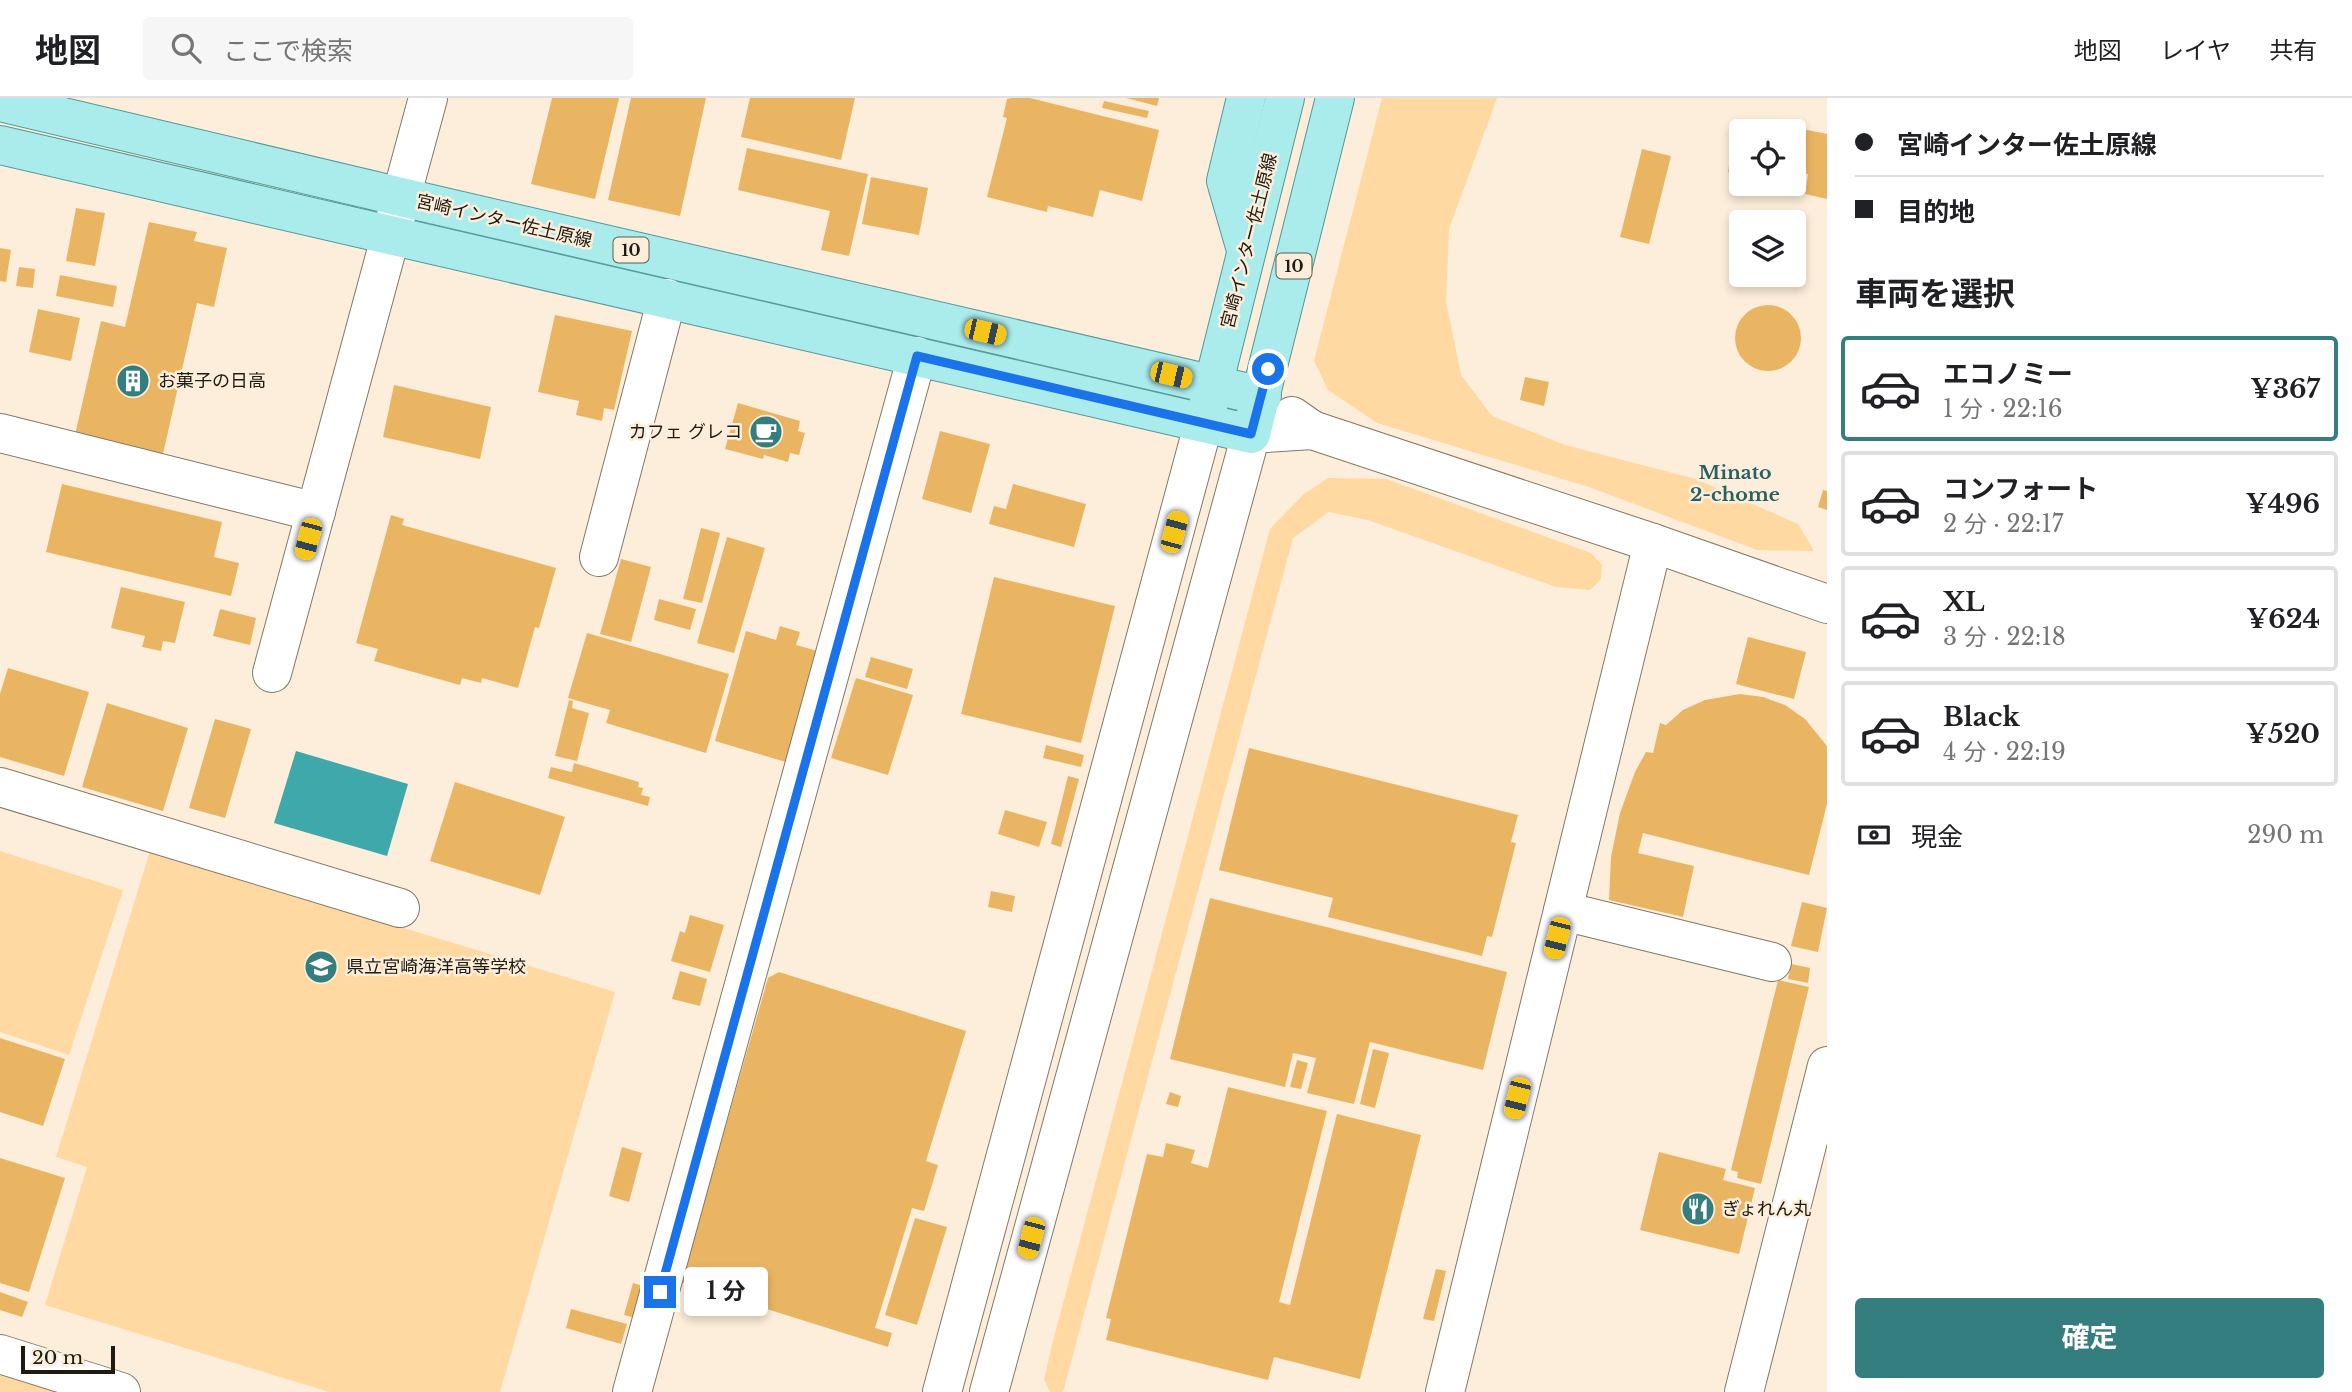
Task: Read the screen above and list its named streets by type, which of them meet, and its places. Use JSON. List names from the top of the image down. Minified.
{"streets":{"main road":["宮崎インター佐土原線","10"]},"crossings":[["宮崎インター佐土原線","10"]],"districts":["Minato 2-chome"],"places":{"building":["お菓子の日高"],"cafe":["カフェ グレコ"],"school or university":["県立宮崎海洋高等学校"],"restaurant":["ぎょれん丸"]},"scale_bar":"20 m","page":{"header":"地図","search":"ここで検索","nav":["地図","レイヤ","共有"],"banner":["宮崎インター佐土原線","目的地"],"heading":"車両を選択","list":[{"name":"エコノミー","note":"1 分 · 22:16","value":"¥367"},{"name":"コンフォート","note":"2 分 · 22:17","value":"¥496"},{"name":"XL","note":"3 分 · 22:18","value":"¥624"},{"name":"Black","note":"4 分 · 22:19","value":"¥520"}],"pay":["現金","290 m"],"bubble":"1 分","buttons":"確定","scale":"20 m"}}
